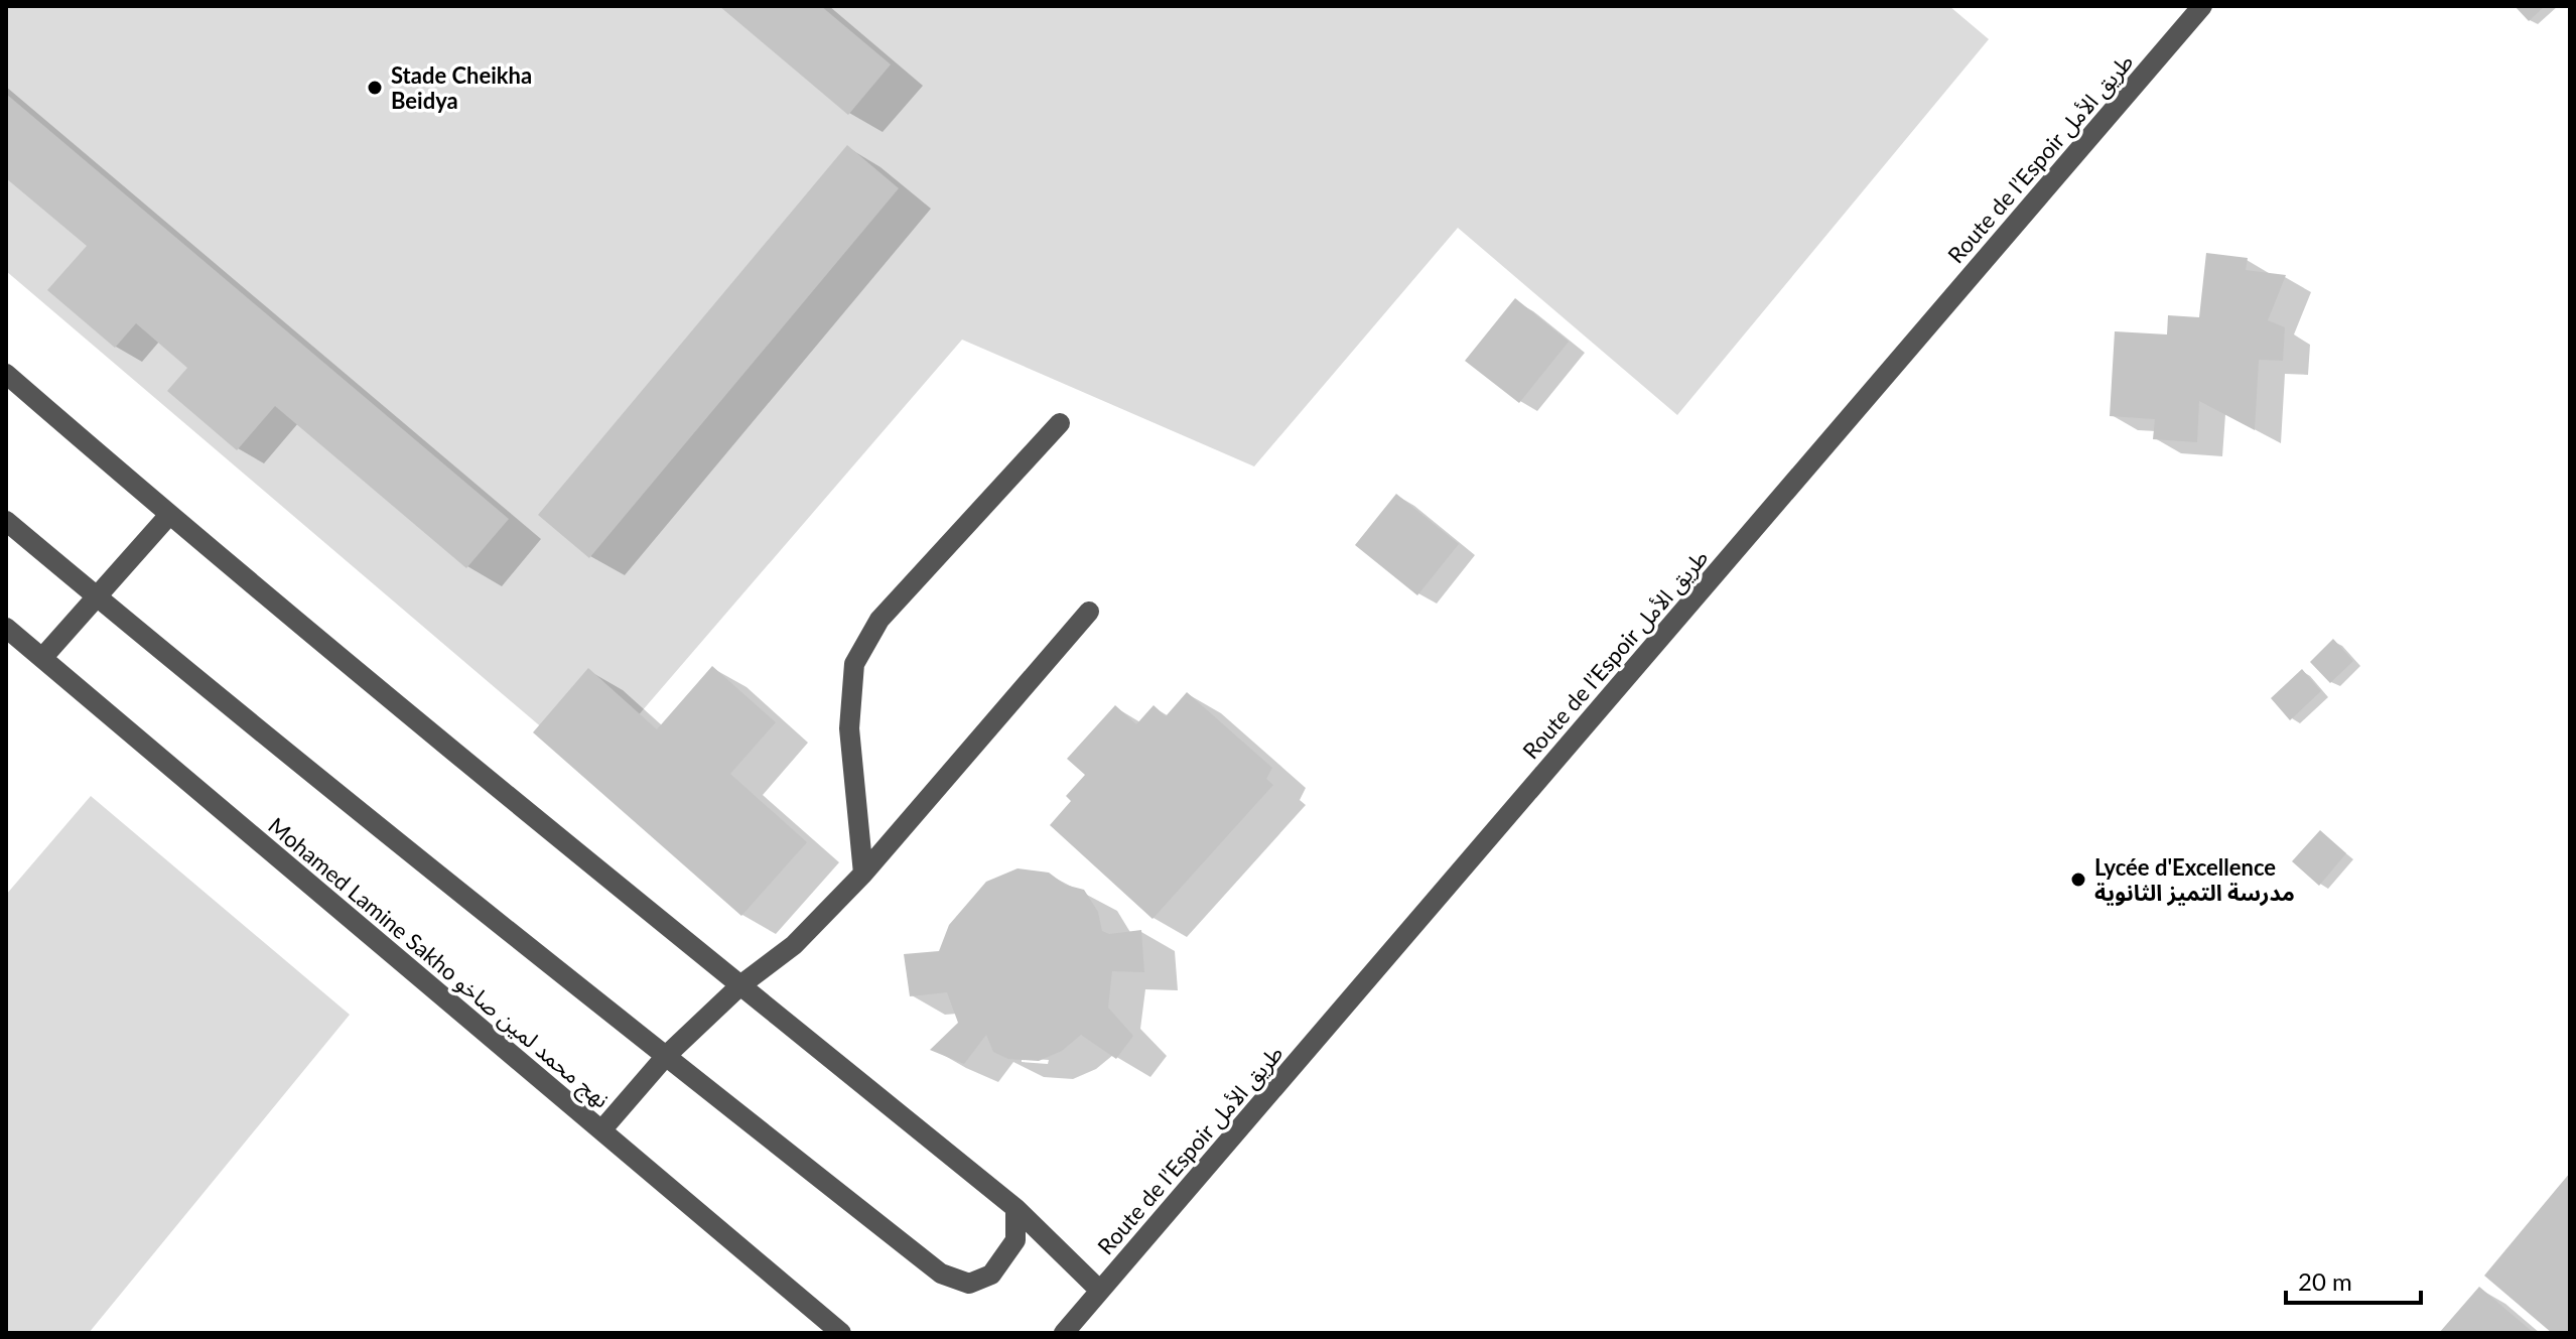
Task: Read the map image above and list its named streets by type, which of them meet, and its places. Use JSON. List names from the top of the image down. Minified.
{"streets":{"street":["Route de l’Espoir طريق الأمل","Mohamed Lamine Sakho نهج محمد لمين صاخو"]},"places":["Stade Cheikha Beidya","Lycée d'Excellence مدرسة التميز الثانوية"],"scale_bar":"20 m"}
